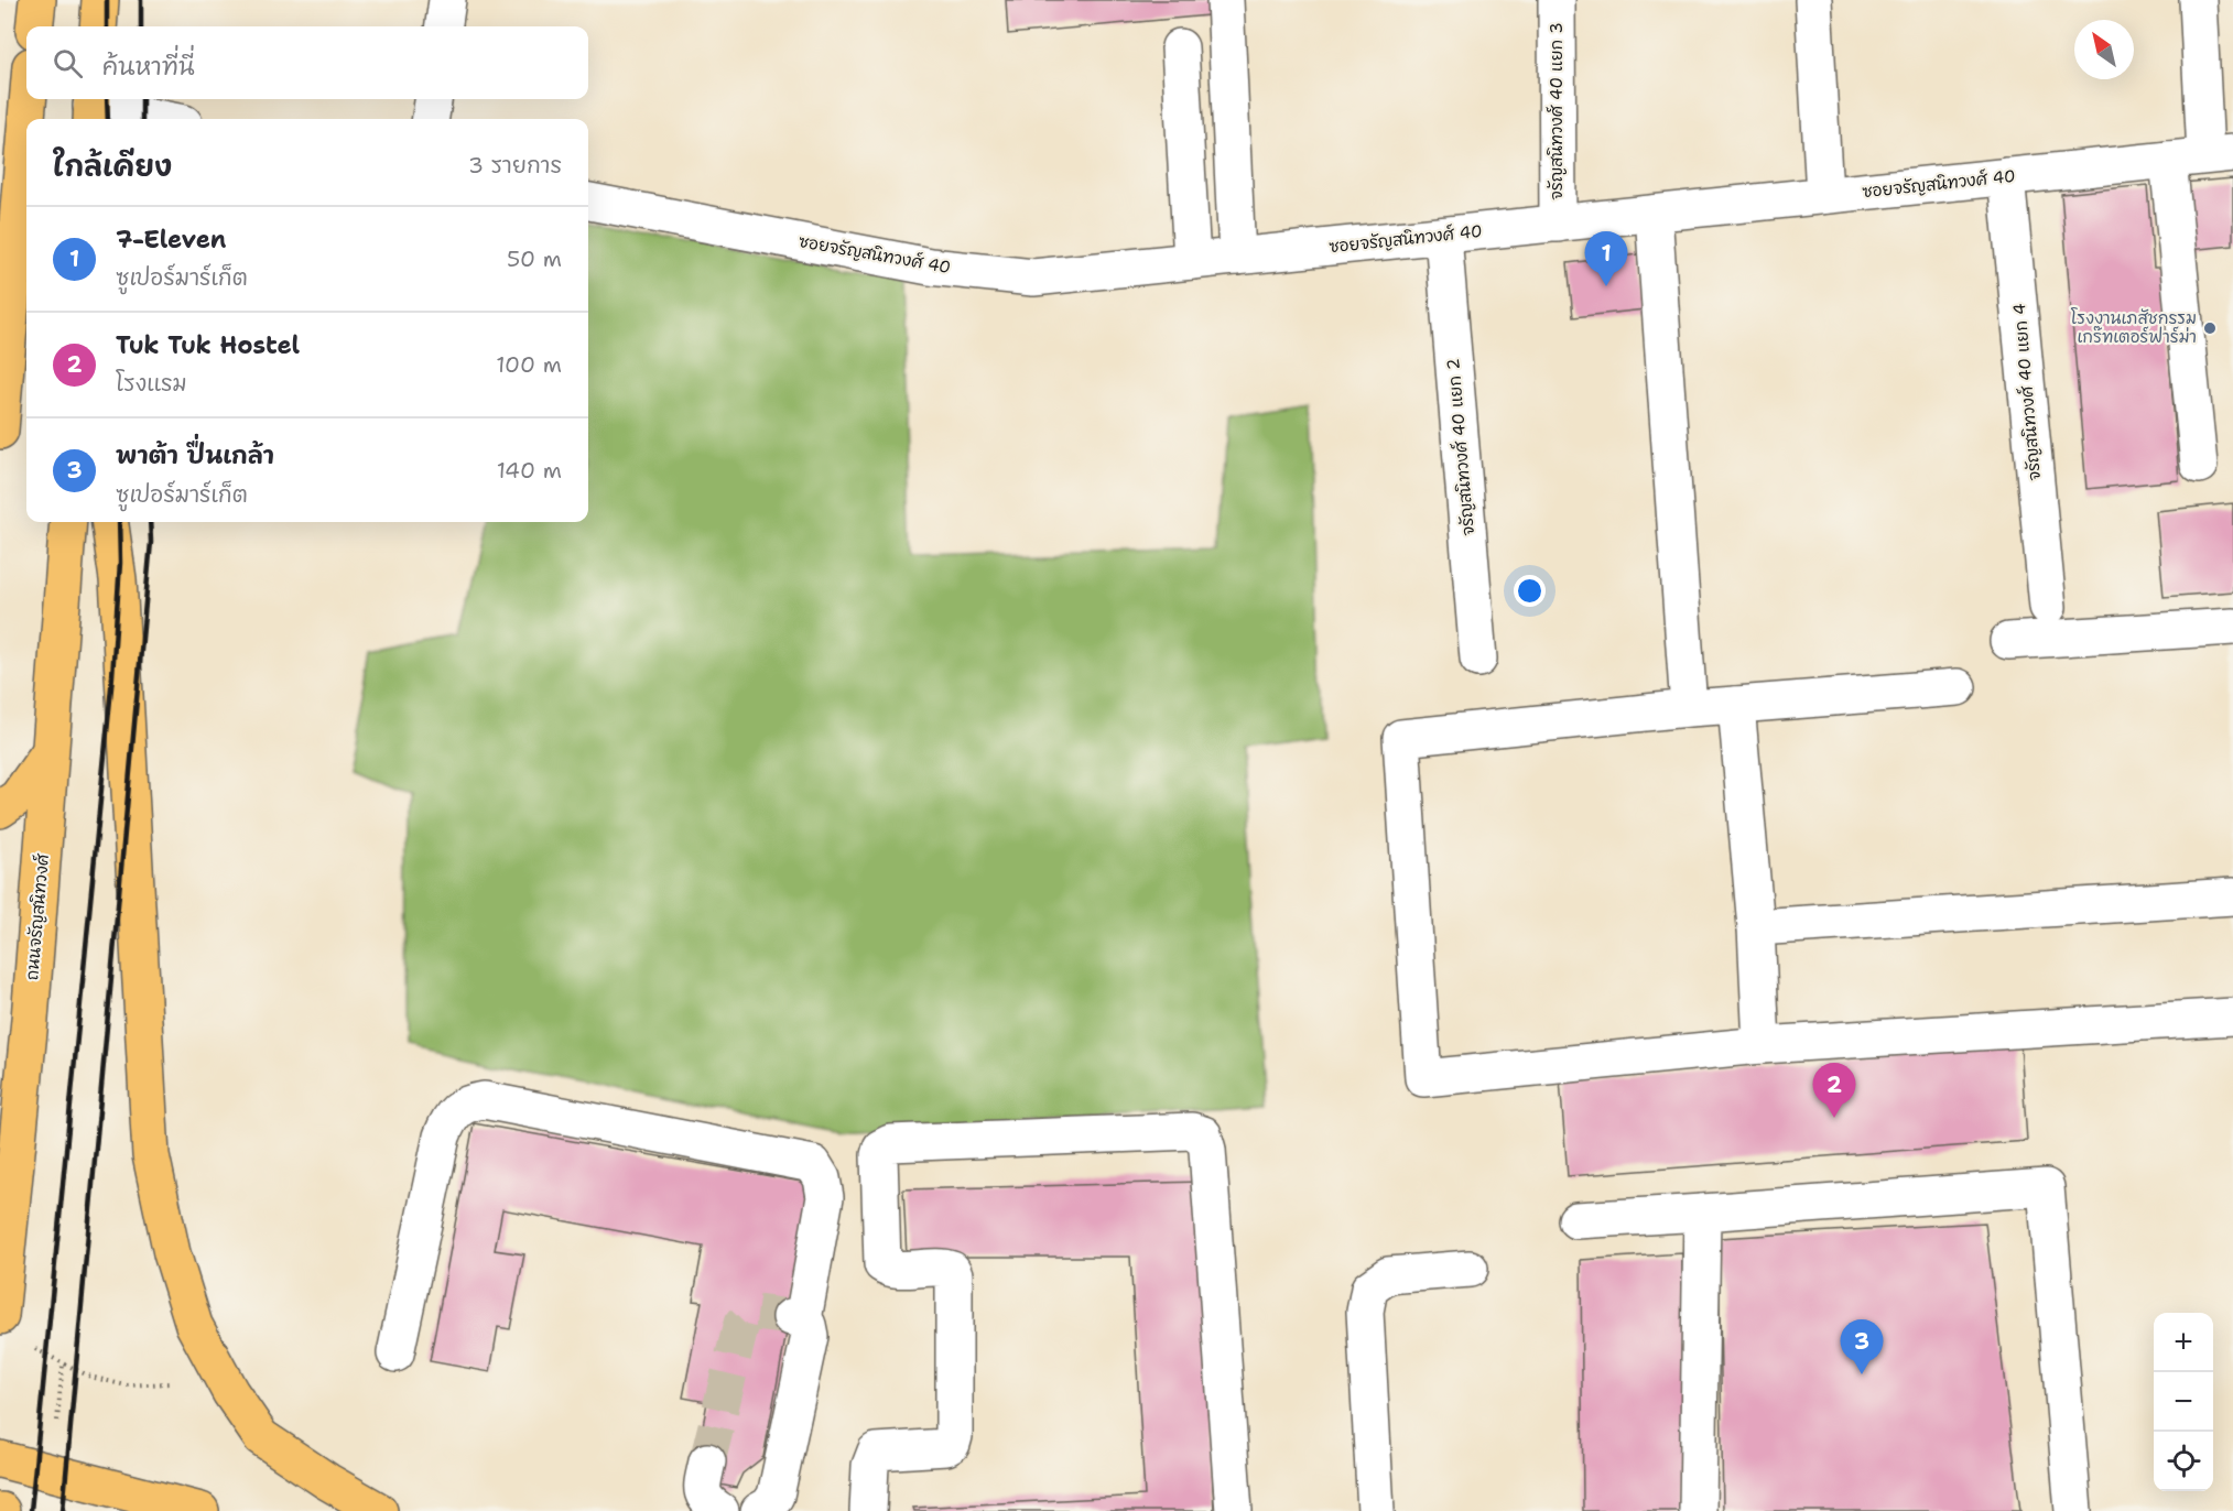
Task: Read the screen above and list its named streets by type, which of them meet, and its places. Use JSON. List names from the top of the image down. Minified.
{"streets":{"main road":["ถนนจรัญสนิทวงศ์"],"street":["จรัญสนิทวงศ์ 40 แยก 3","ซอยจรัญสนิทวงศ์ 40","จรัญสนิทวงศ์ 40 แยก 4","จรัญสนิทวงศ์ 40 แยก 2"]},"crossings":[["จรัญสนิทวงศ์ 40 แยก 3","ซอยจรัญสนิทวงศ์ 40"],["ซอยจรัญสนิทวงศ์ 40","จรัญสนิทวงศ์ 40 แยก 4"],["ซอยจรัญสนิทวงศ์ 40","จรัญสนิทวงศ์ 40 แยก 2"]],"places":["โรงงานเภสัชกรรม เกร๊ทเตอร์ฟาร์ม่า"],"north":"top left","page":{"search":"ค้นหาที่นี่","heading":["ใกล้เคียง","3 รายการ"],"list":[{"mark":"1","name":"7-Eleven","note":"ซูเปอร์มาร์เก็ต","value":"50 m"},{"mark":"2","name":"Tuk Tuk Hostel","note":"โรงแรม","value":"100 m"},{"mark":"3","name":"พาต้า ปื่นเกล้า","note":"ซูเปอร์มาร์เก็ต","value":"140 m"}],"pins":["1","2","3"],"map_buttons":["+","−"]}}
